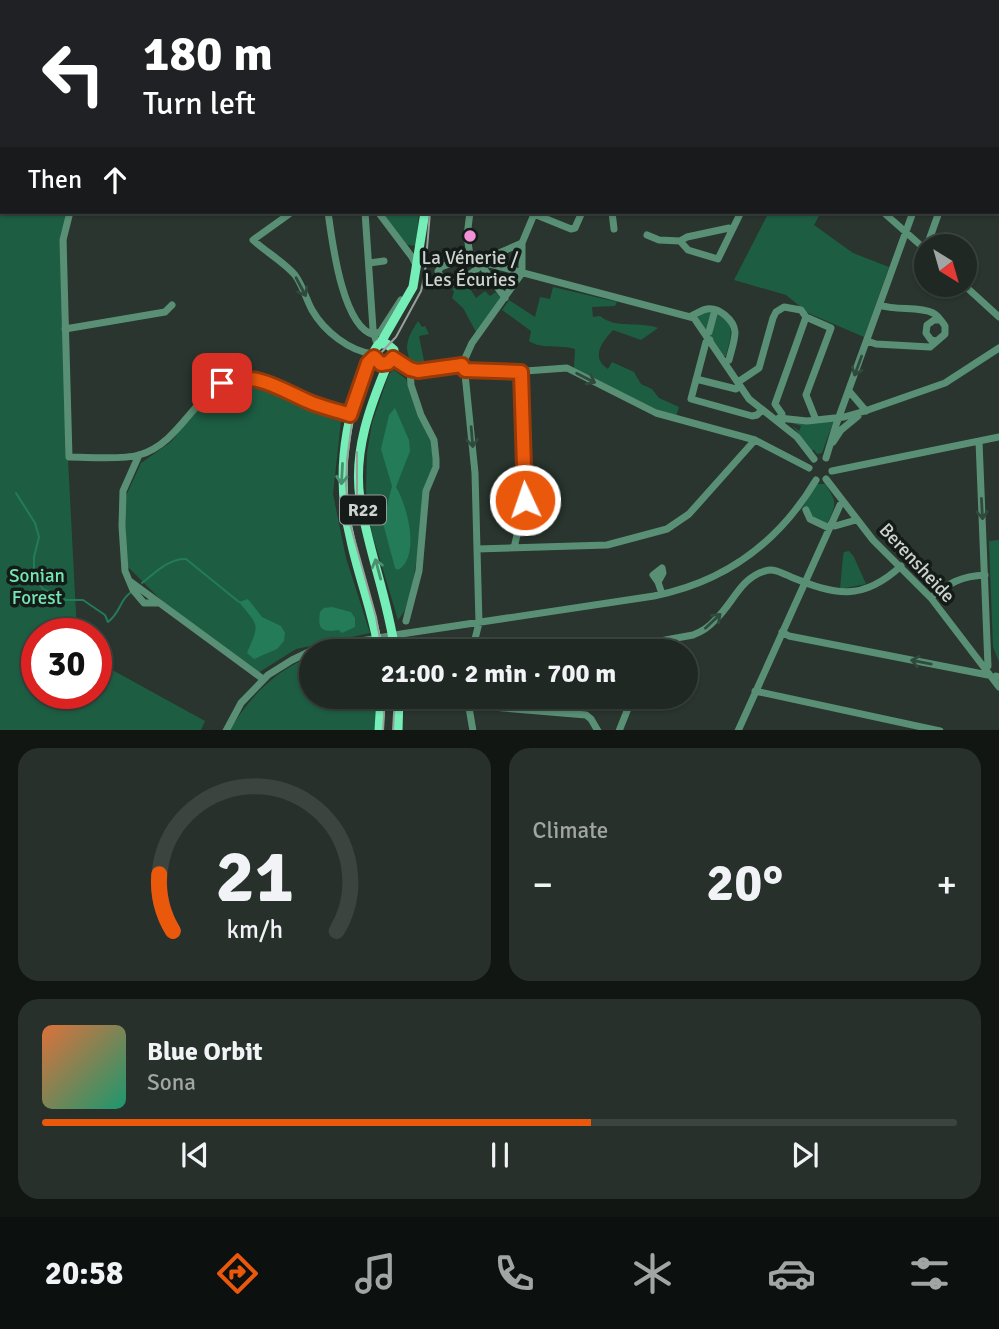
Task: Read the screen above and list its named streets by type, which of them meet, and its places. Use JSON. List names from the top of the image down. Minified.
{"streets":{"main road":["R22"],"street":["Berensheide"]},"parks":["Sonian Forest"],"places":["La Vénerie / Les Écuries"],"north":"bottom right","page":{"turn":["180 m","Turn left"],"then":"Then","limit":"30","trip":"21:00 · 2 min · 700 m","tile":"Climate","heat":["−","20°","+"],"song":["Blue Orbit","Sona"],"tabs":"20:58","gauge":["21","km/h"]}}
